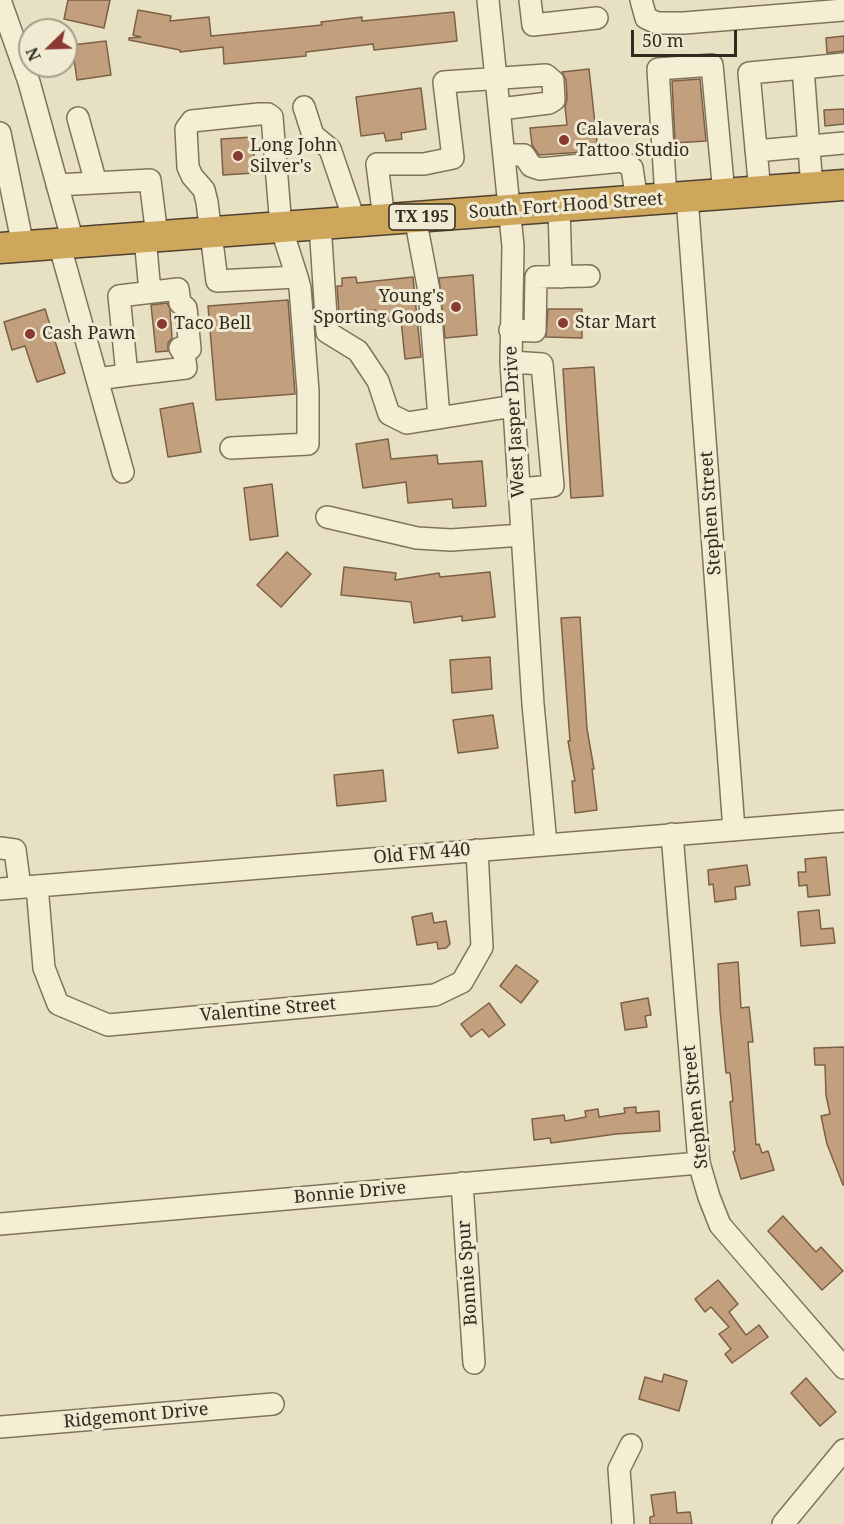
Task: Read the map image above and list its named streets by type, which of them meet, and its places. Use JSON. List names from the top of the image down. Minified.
{"streets":{"highway":["South Fort Hood Street","TX 195"],"street":["West Jasper Drive","Stephen Street","Old FM 440","Valentine Street","Bonnie Drive","Bonnie Spur","Ridgemont Drive"]},"crossings":[["South Fort Hood Street","West Jasper Drive"],["South Fort Hood Street","Stephen Street"],["West Jasper Drive","Old FM 440"],["Stephen Street","Old FM 440"],["Stephen Street","Bonnie Drive"],["Old FM 440","Valentine Street"],["Bonnie Drive","Bonnie Spur"]],"places":["Calaveras Tattoo Studio","Long John Silver's","Young's Sporting Goods","Star Mart","Taco Bell","Cash Pawn"],"scale_bar":"50 m","north":"bottom left"}
